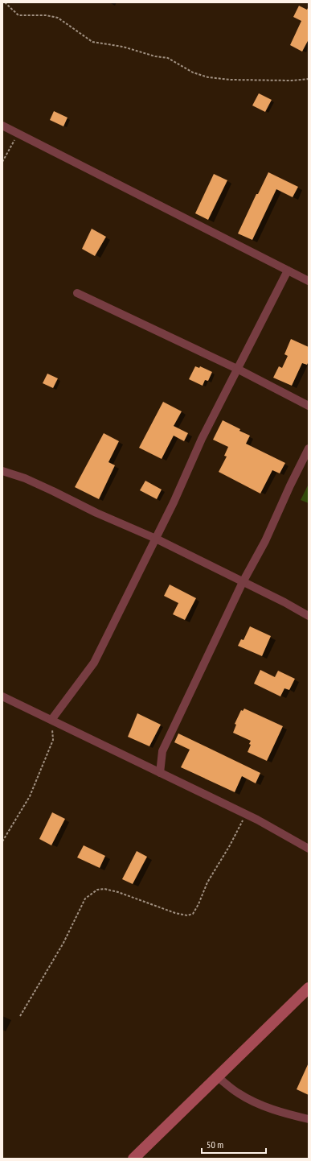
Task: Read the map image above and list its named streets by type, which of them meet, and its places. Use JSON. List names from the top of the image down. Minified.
{"scale_bar":"50 m"}
